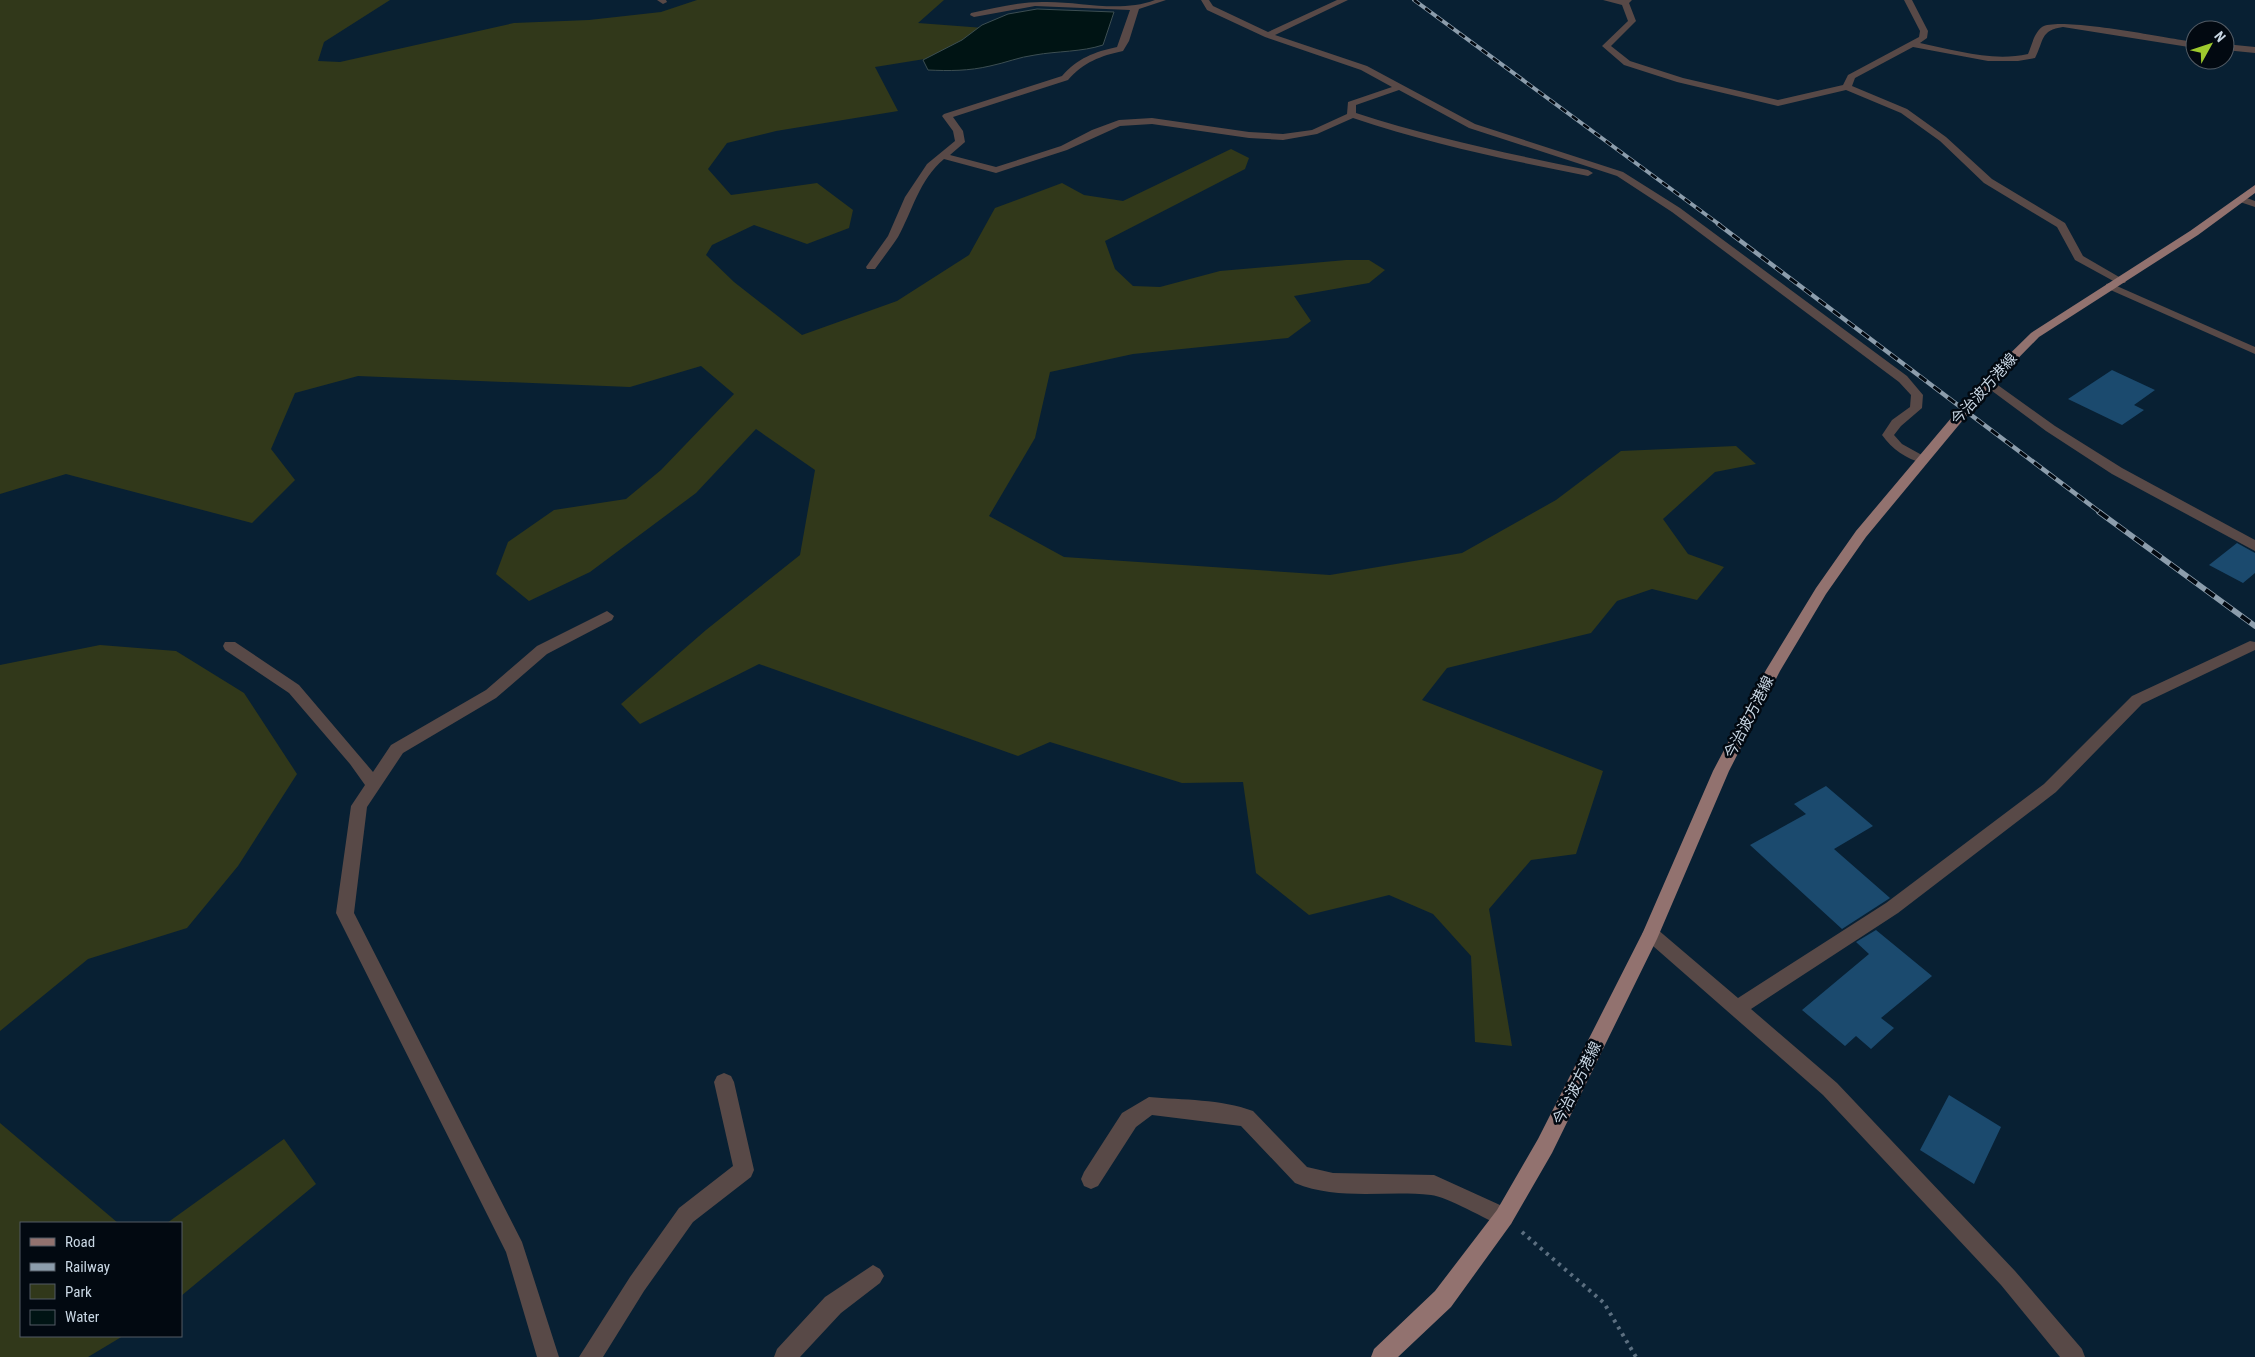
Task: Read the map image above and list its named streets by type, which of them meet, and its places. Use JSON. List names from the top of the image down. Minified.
{"streets":{"main road":["今治波方港線"]},"legend":["Road","Railway","Park","Water"],"north":"top right"}
